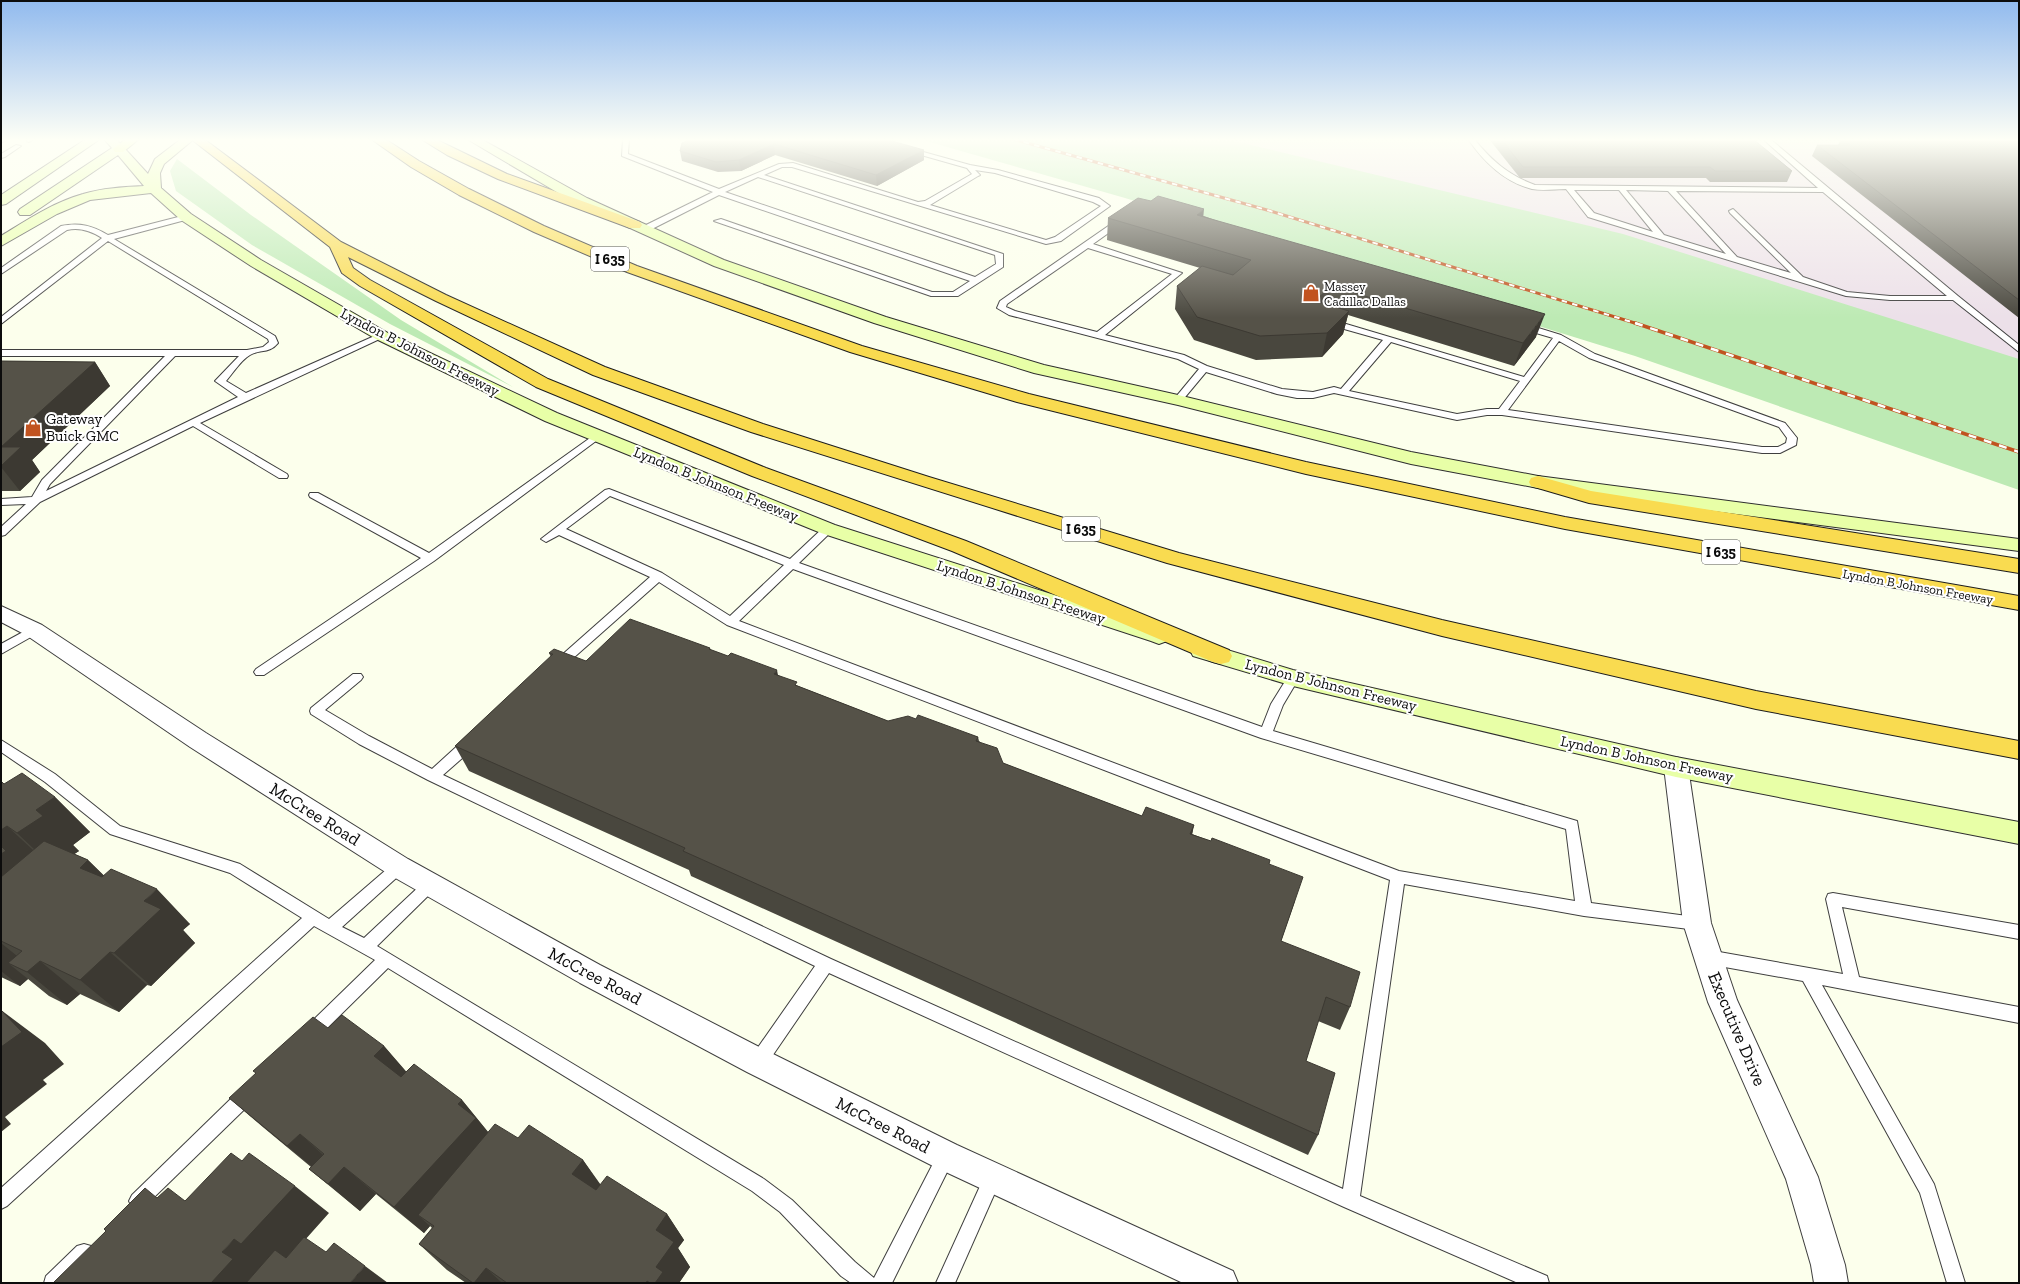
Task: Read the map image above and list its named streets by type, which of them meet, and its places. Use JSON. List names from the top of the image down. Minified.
{"streets":{"highway":["I 635","Lyndon B Johnson Freeway"],"street":["McCree Road","Executive Drive"]},"crossings":[["Lyndon B Johnson Freeway","Executive Drive"]],"places":{"shop":["Massey Cadillac Dallas","Gateway Buick GMC"]}}
